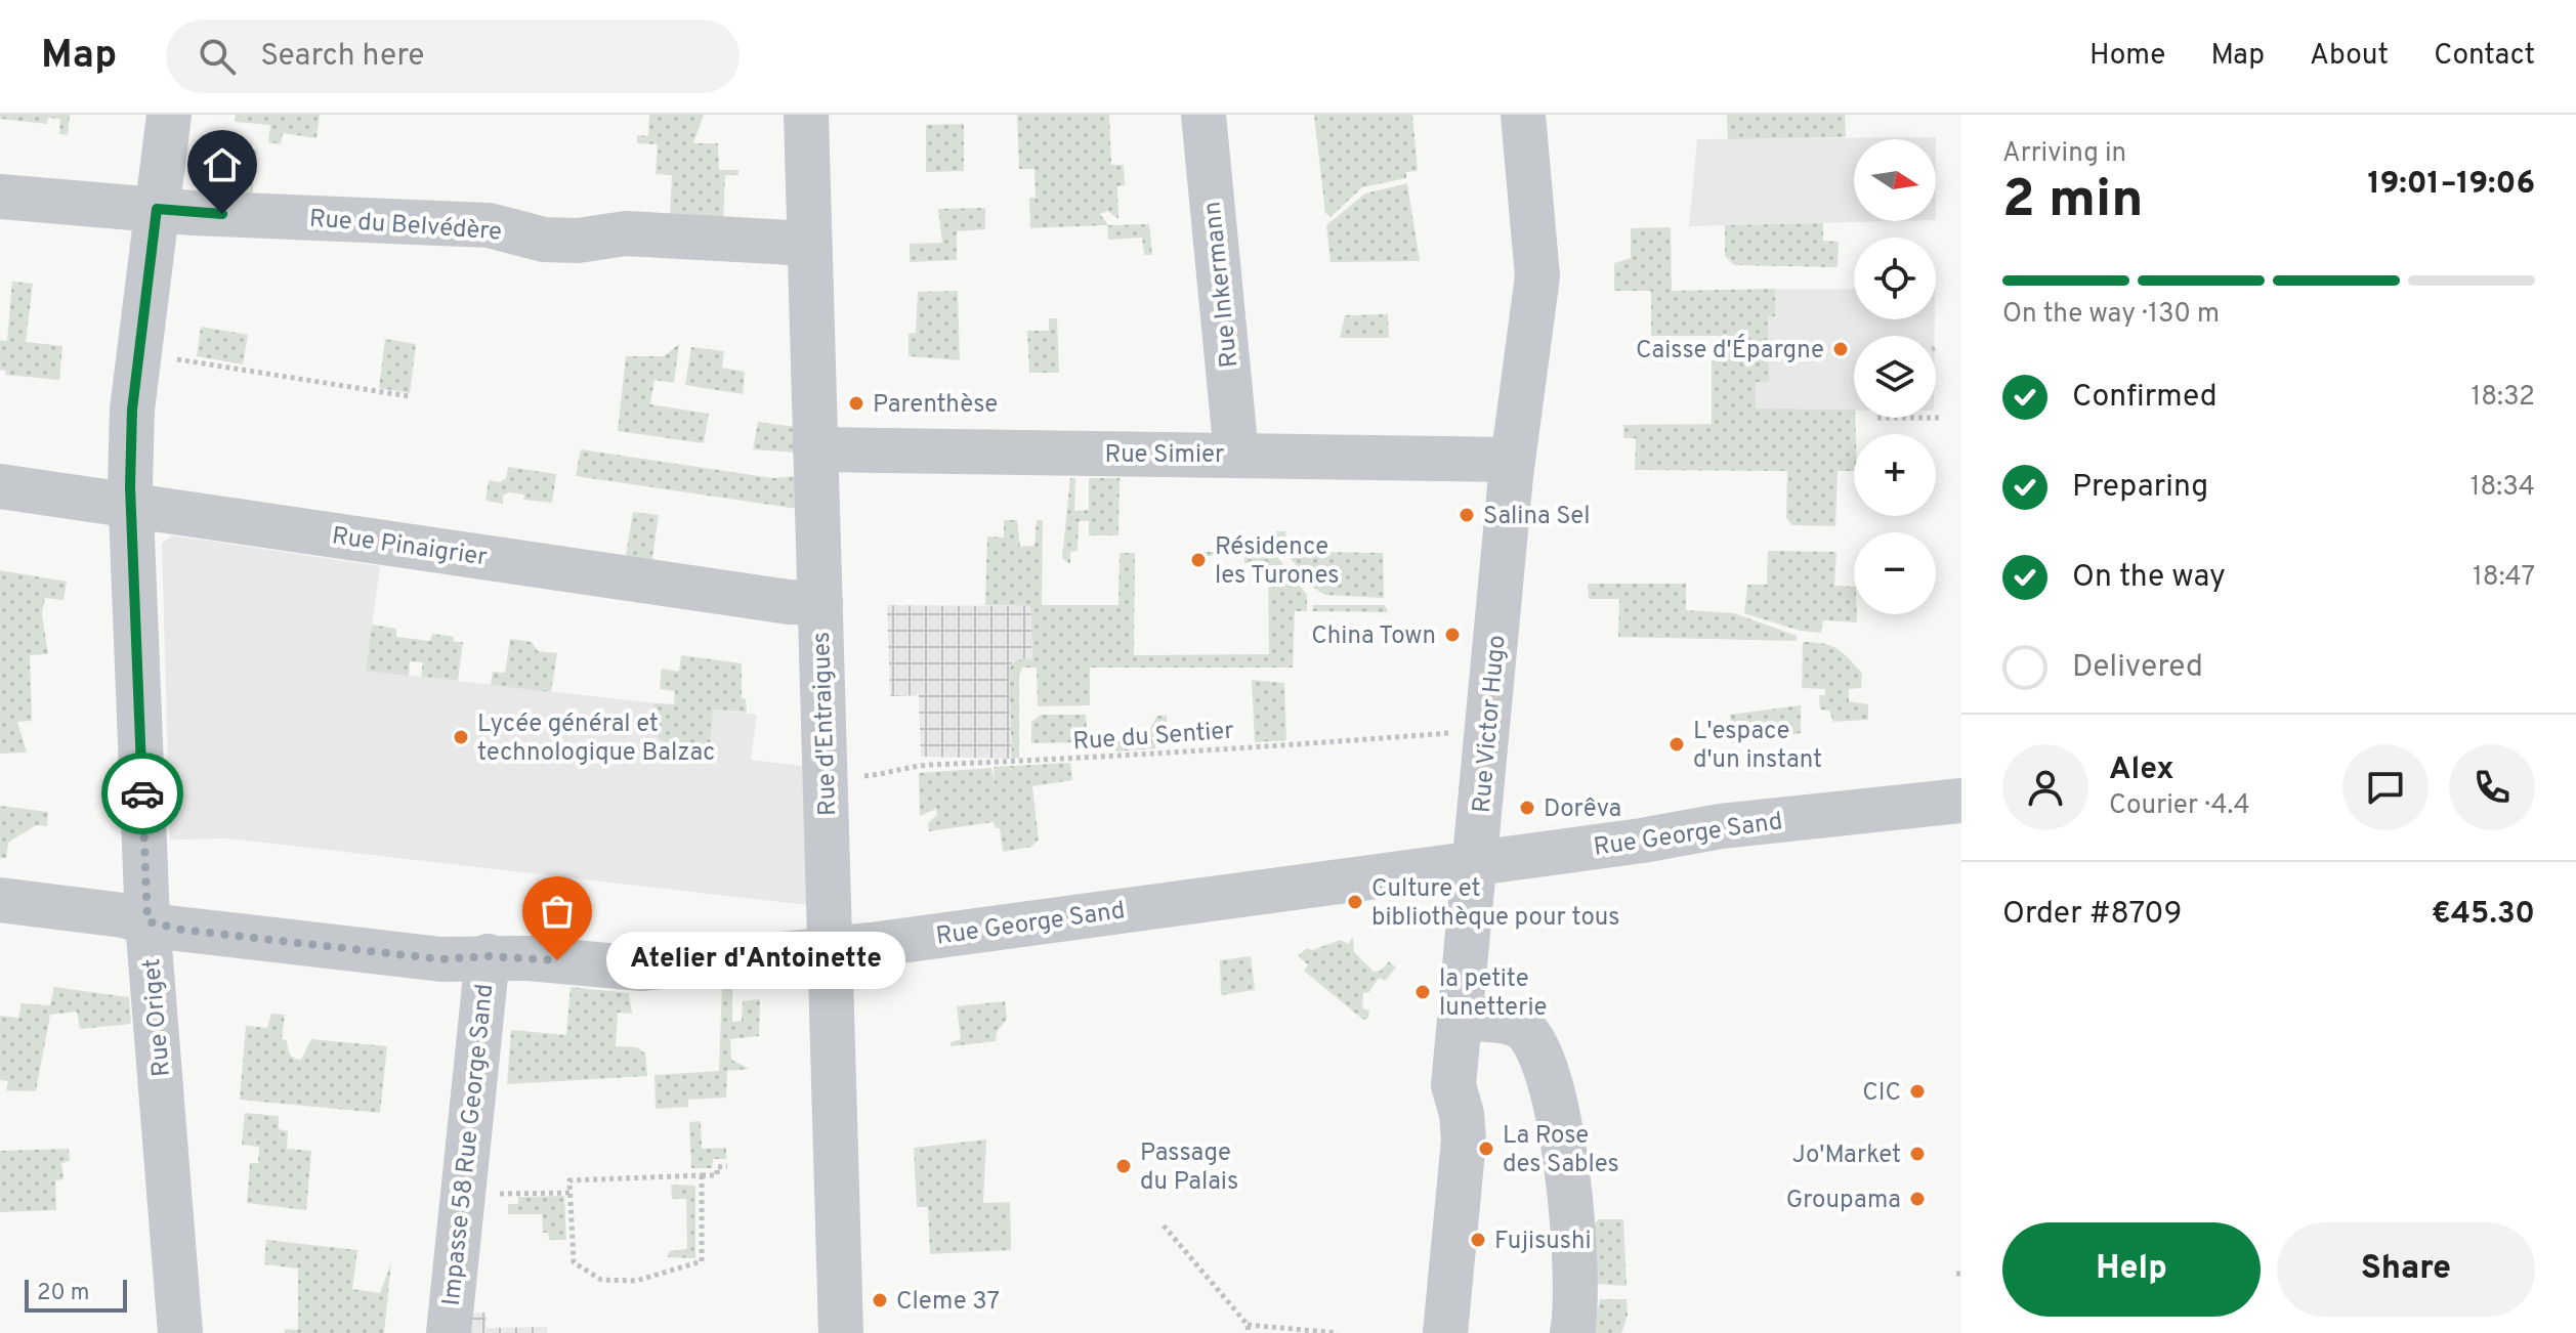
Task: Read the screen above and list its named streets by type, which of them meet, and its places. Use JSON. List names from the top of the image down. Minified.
{"streets":{"street":["Rue du Belvédère","Rue Inkermann","Rue Simier","Rue Pinaigrier","Rue d'Entraigues","Rue Victor Hugo","Rue George Sand","Rue Origet","Impasse 58 Rue George Sand"],"path":["Rue du Sentier"]},"crossings":[["Rue du Belvédère","Rue d'Entraigues"],["Rue du Belvédère","Rue Origet"],["Rue Inkermann","Rue Simier"],["Rue Simier","Rue d'Entraigues"],["Rue Simier","Rue Victor Hugo"],["Rue Pinaigrier","Rue d'Entraigues"],["Rue Pinaigrier","Rue Origet"],["Rue d'Entraigues","Rue George Sand"],["Rue Victor Hugo","Rue George Sand"],["Rue George Sand","Rue Origet"],["Rue George Sand","Impasse 58 Rue George Sand"]],"places":["Caisse d'Épargne","Parenthèse","Salina Sel","Résidence les Turones","China Town","Lycée général et technologique Balzac","L'espace d'un instant","Dorêva","Culture et bibliothèque pour tous","Atelier d'Antoinette","la petite lunetterie","CIC","La Rose des Sables","Jo'Market","Passage du Palais","Groupama","Fujisushi","Cleme 37"],"scale_bar":"20 m","north":"right","page":{"header":"Map","search":"Search here","nav":["Home","Map","About","Contact"],"heading":["2 min","Arriving in","19:01–19:06"],"panel":["Alex","Courier · 4.4","Order #8709","€45.30"],"map_buttons":["+","−"],"bar":"On the way · 130 m","list":[["Confirmed","18:32"],["Preparing","18:34"],["On the way","18:47"],"Delivered"],"bubble":"Atelier d'Antoinette","buttons":["Help","Share"],"scale":"20 m"}}
